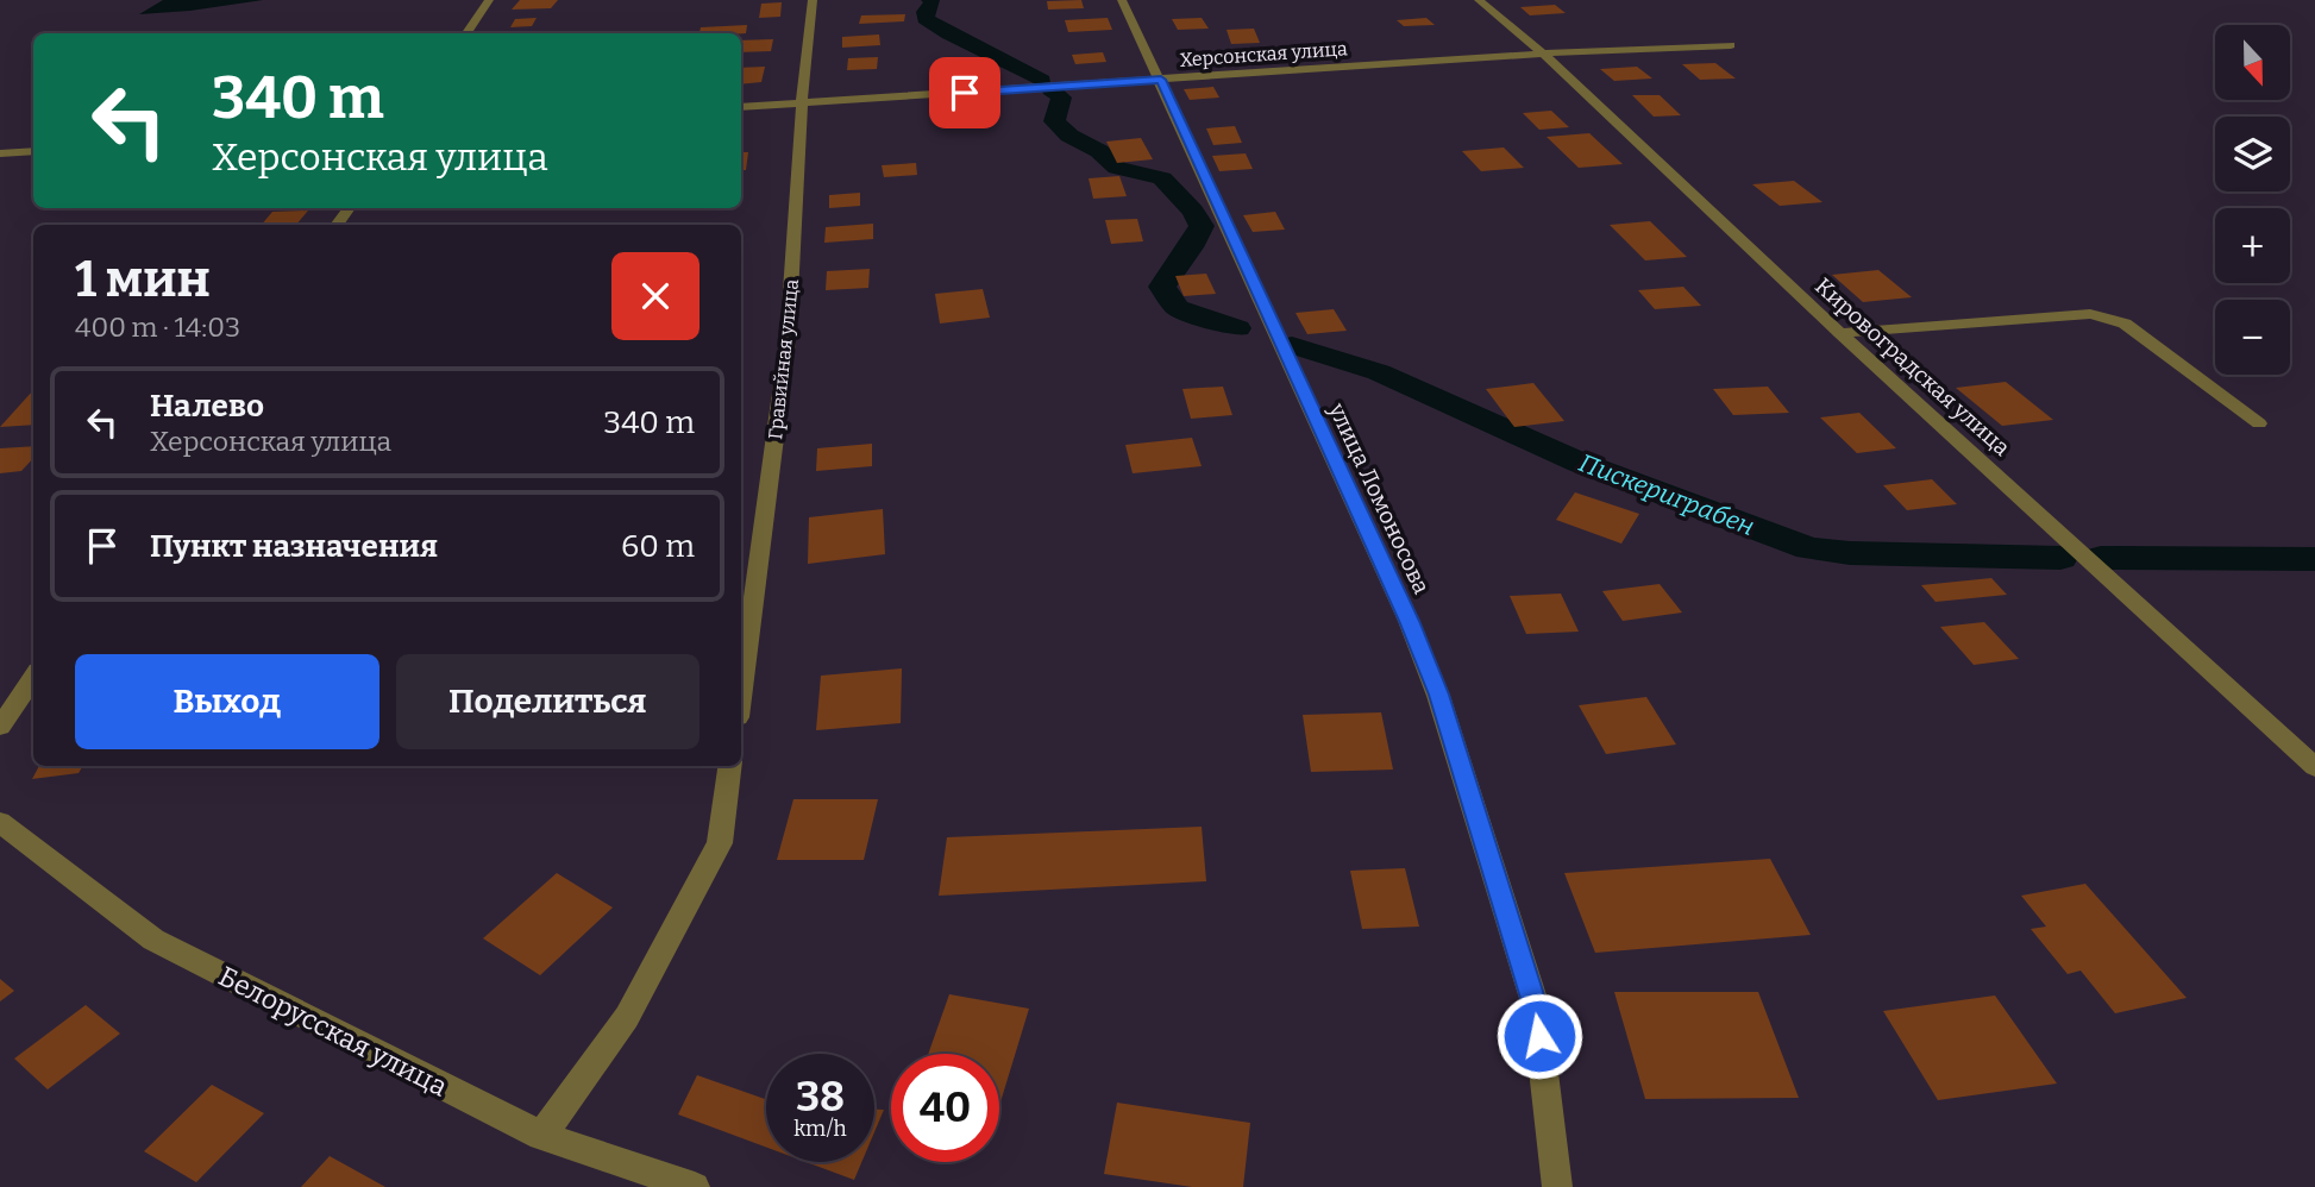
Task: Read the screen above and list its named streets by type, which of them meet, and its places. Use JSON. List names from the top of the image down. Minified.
{"streets":{"street":["Херсонская улица","Гравийная улица","Кировоградская улица","улица Ломоносова","Белорусская улица"]},"crossings":[["Херсонская улица","Гравийная улица"],["Херсонская улица","Кировоградская улица"],["Херсонская улица","улица Ломоносова"]],"water":["Пискериграбен"],"north":"bottom","page":{"map_buttons":["+","−"],"turn":["340 m","Херсонская улица"],"heading":["1 мин","400 m · 14:03"],"list":[{"name":"Налево","note":"Херсонская улица","value":"340 m"},{"name":"Пункт назначения","value":"60 m"}],"buttons":["Выход","Поделиться"],"speed":"38 km/h","limit":"40"}}
